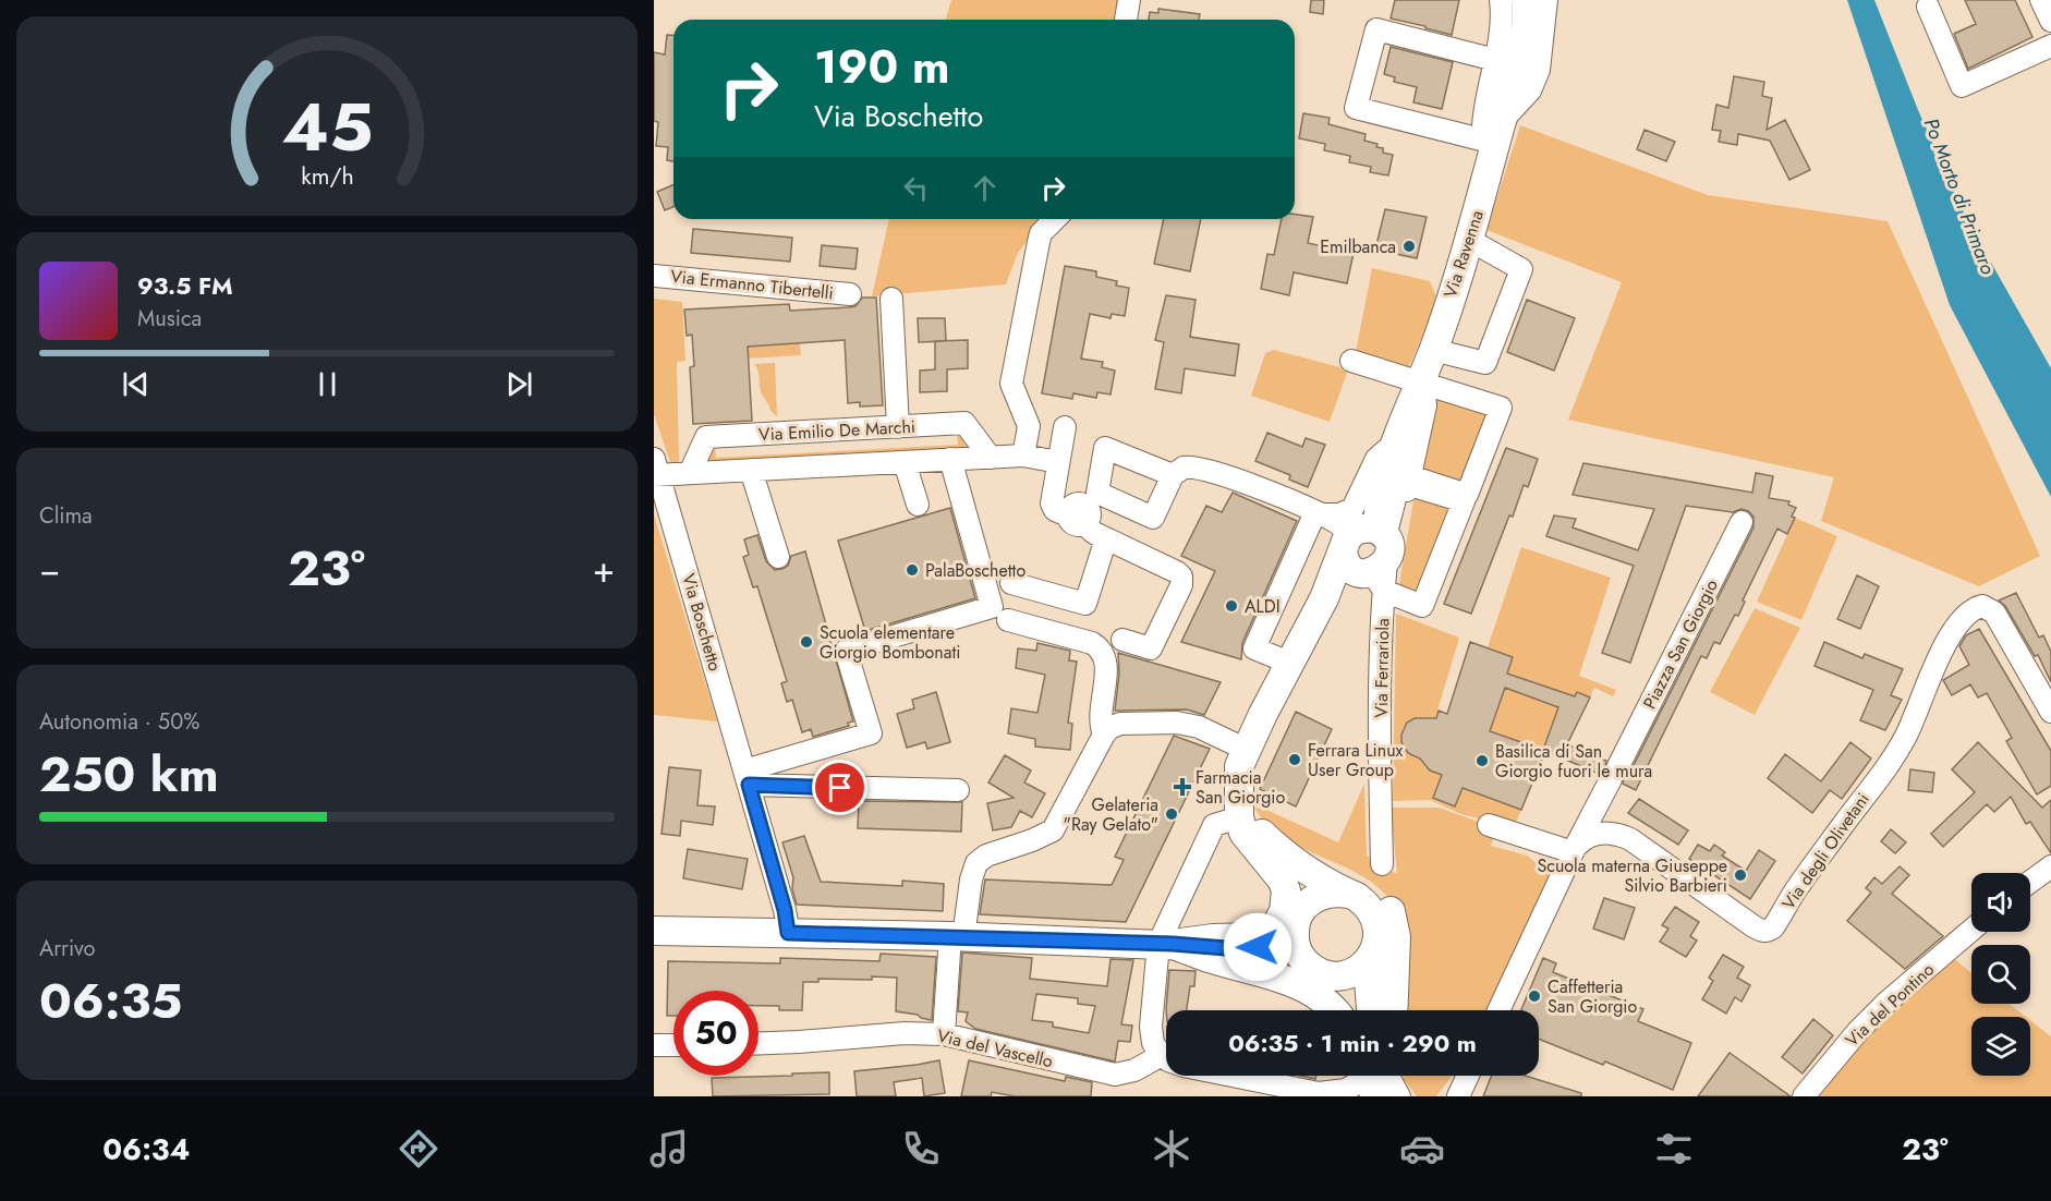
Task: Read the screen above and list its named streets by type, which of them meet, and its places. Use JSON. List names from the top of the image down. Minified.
{"streets":{"main road":["Via Ravenna"],"street":["Via Ermanno Tibertelli","Via Emilio De Marchi","Via Boschetto","Piazza San Giorgio","Via Ferrariola","Via degli Olivetani","Via del Pontino","Via del Vascello"]},"crossings":[["Via Ravenna","Via Ferrariola"],["Via Emilio De Marchi","Via Boschetto"],["Piazza San Giorgio","Via degli Olivetani"]],"water":["Po Morto di Primaro"],"places":{"other":["Emilbanca","PalaBoschetto","ALDI","Scuola elementare Giorgio Bombonati","Ferrara Linux User Group","Basilica di San Giorgio fuori le mura","Gelateria \"Ray Gelato\"","Scuola materna Giuseppe Silvio Barbieri","Caffetteria San Giorgio"],"health":["Farmacia San Giorgio"]},"page":{"turn":["190 m","Via Boschetto"],"song":["93.5 FM","Musica"],"tile":["Clima",["Autonomia · 50%","250 km"],["Arrivo","06:35"]],"heat":["−","23°","+"],"limit":"50","trip":"06:35 · 1 min · 290 m","tabs":["06:34","23°"],"gauge":["45","km/h"]}}
